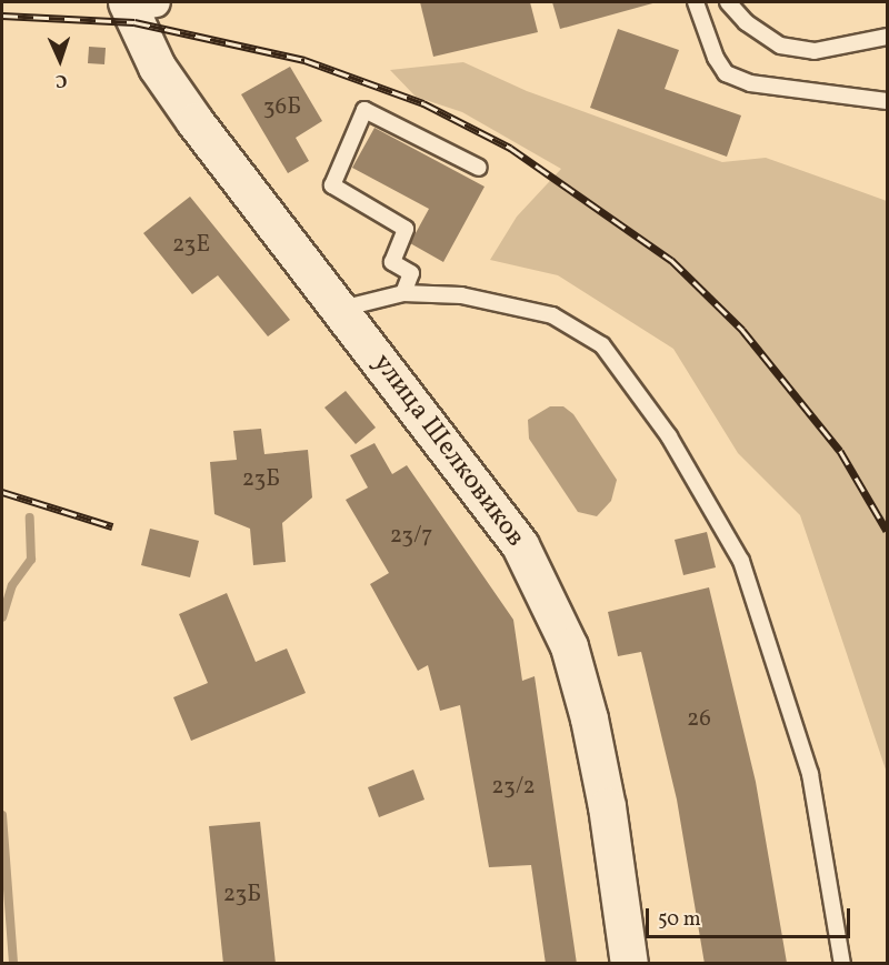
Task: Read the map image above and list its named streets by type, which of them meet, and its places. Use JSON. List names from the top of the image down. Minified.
{"streets":{"street":["улица Шелковиков"]},"house_numbers":["36Б","23Е","23Б","23/7","26","23/2","23Б"],"scale_bar":"50 m","north":"bottom"}
